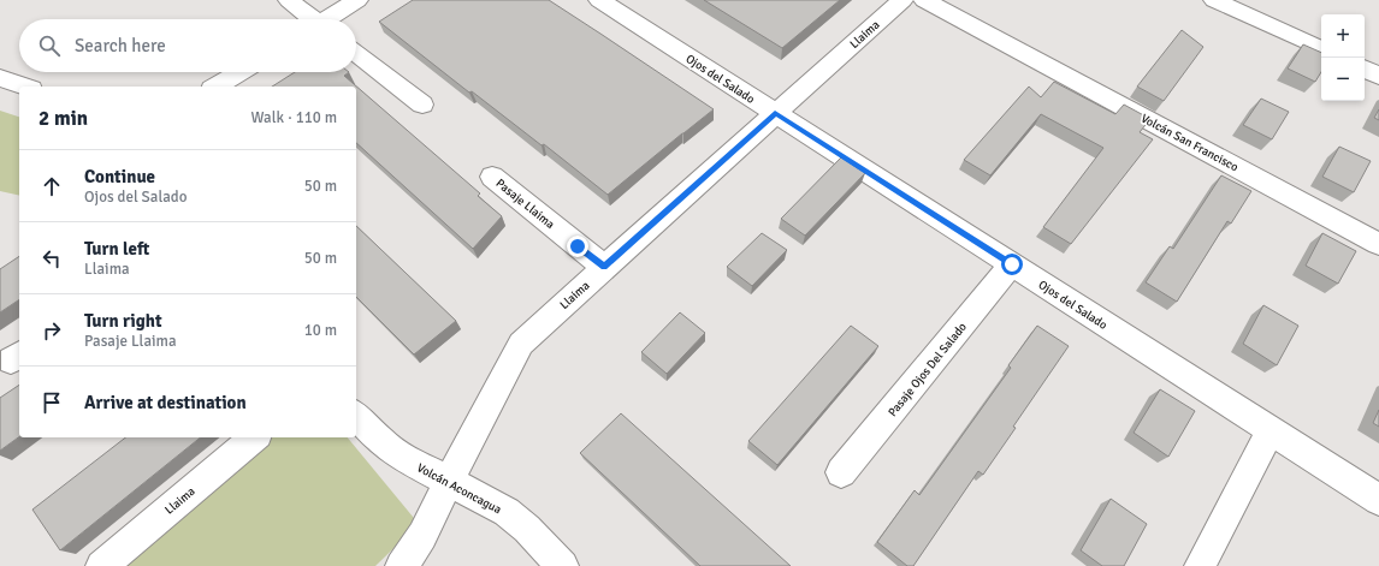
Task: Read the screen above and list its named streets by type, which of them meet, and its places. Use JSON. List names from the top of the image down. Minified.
{"streets":{"street":["Llaima","Ojos del Salado","Volcán San Francisco","Pasaje Llaima","Pasaje Ojos Del Salado","Volcán Aconcagua"]},"crossings":[["Llaima","Ojos del Salado"],["Llaima","Pasaje Llaima"],["Llaima","Volcán Aconcagua"],["Ojos del Salado","Pasaje Ojos Del Salado"]],"page":{"map_buttons":["+","−"],"search":"Search here","heading":["2 min","Walk · 110 m"],"list":[["Continue","Ojos del Salado","50 m"],["Turn left","Llaima","50 m"],["Turn right","Pasaje Llaima","10 m"],"Arrive at destination"]}}
